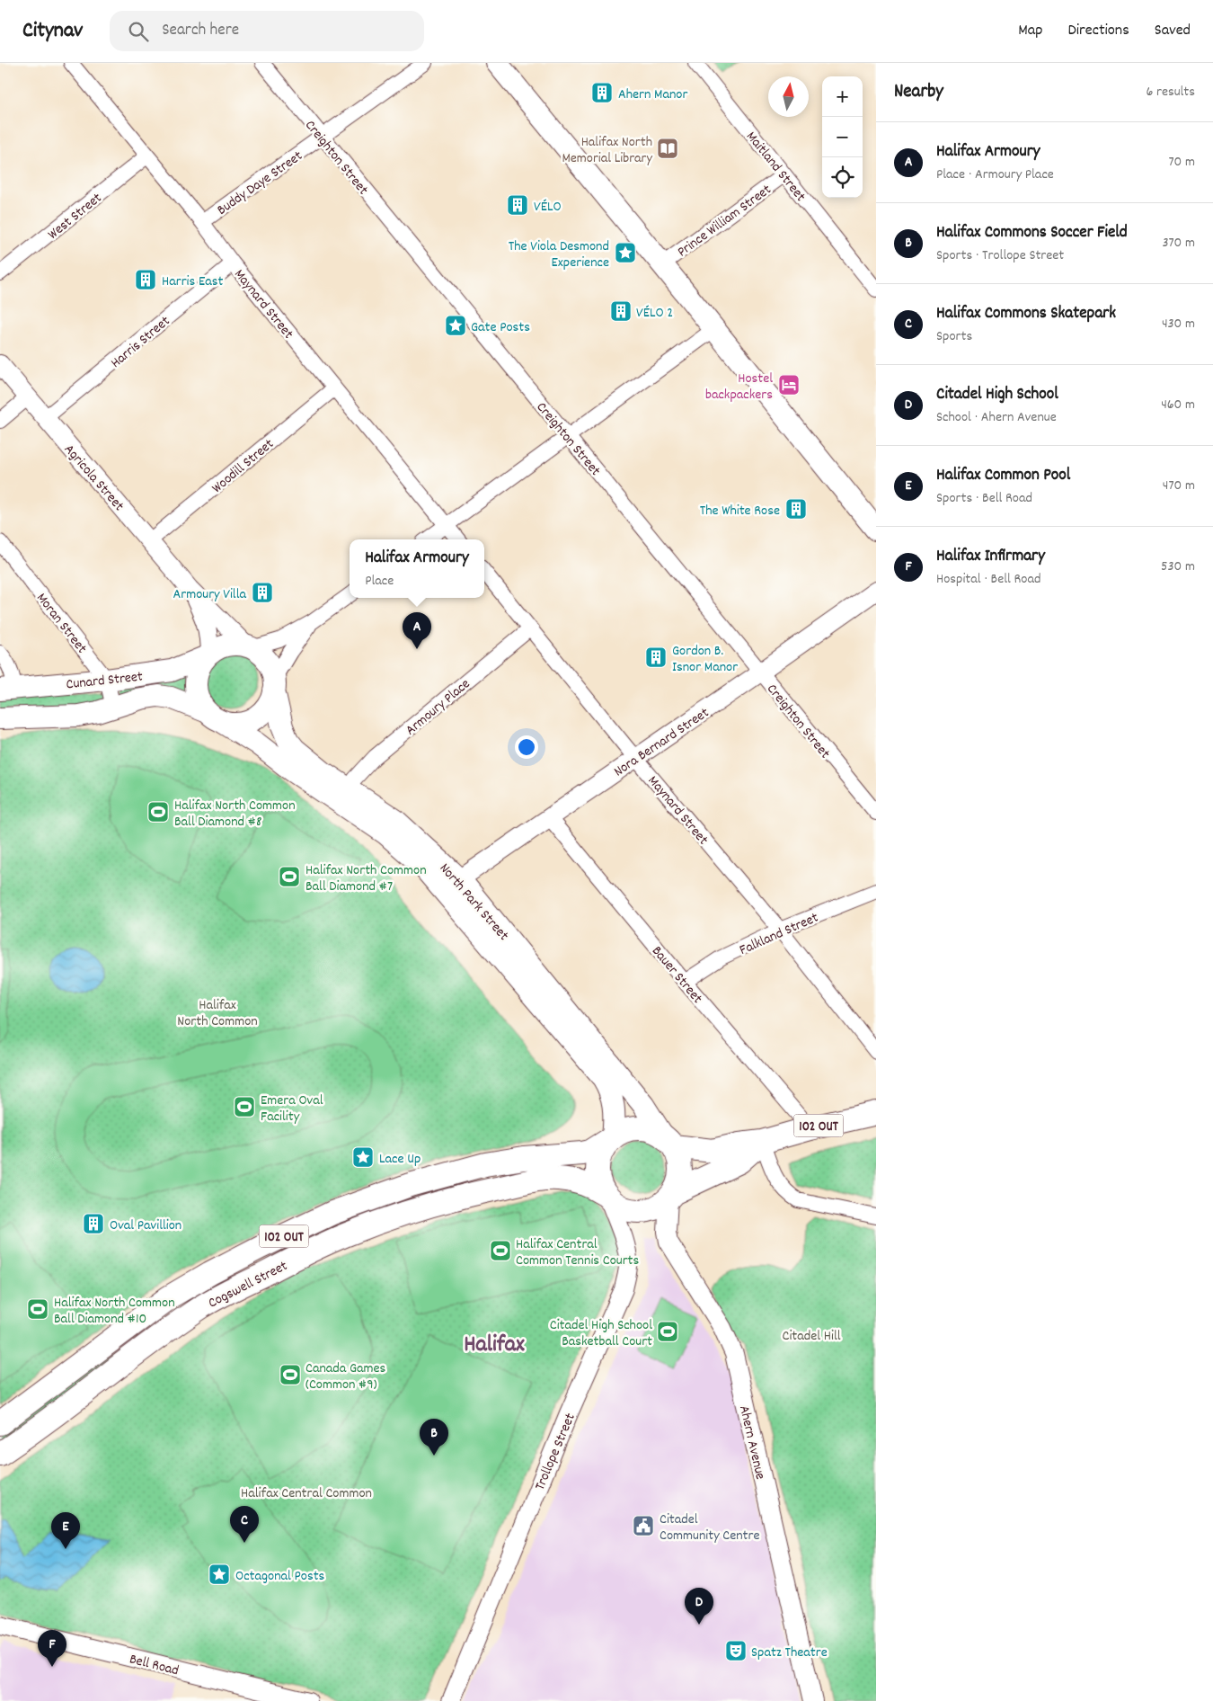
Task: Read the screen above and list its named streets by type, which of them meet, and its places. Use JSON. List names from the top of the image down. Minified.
{"streets":{"main road":["Cunard Street","North Park Street","102 OUT","Cogswell Street"],"street":["Creighton Street","Maitland Street","Buddy Daye Street","West Street","Prince William Street","Maynard Street","Harris Street","Woodill Street","Agricola Street","Moran Street","Armoury Place","Nora Bernard Street","Falkland Street","Bauer Street","Ahern Avenue","Trollope Street","Bell Road"]},"crossings":[["Creighton Street","Buddy Daye Street"],["Creighton Street","Nora Bernard Street"],["Maitland Street","Prince William Street"],["Buddy Daye Street","Maynard Street"],["West Street","Maynard Street"],["Maynard Street","Harris Street"],["Maynard Street","Woodill Street"],["Maynard Street","Armoury Place"],["Maynard Street","Nora Bernard Street"],["Maynard Street","Falkland Street"],["Harris Street","Agricola Street"],["Woodill Street","Agricola Street"],["Agricola Street","Cunard Street"],["Agricola Street","North Park Street"],["Moran Street","Cunard Street"],["Cunard Street","North Park Street"],["Armoury Place","North Park Street"],["Nora Bernard Street","North Park Street"],["Nora Bernard Street","Bauer Street"],["North Park Street","102 OUT"],["North Park Street","Cogswell Street"],["North Park Street","Ahern Avenue"],["North Park Street","Trollope Street"],["Falkland Street","Bauer Street"],["Bauer Street","102 OUT"],["102 OUT","Cogswell Street"],["102 OUT","Ahern Avenue"],["102 OUT","Trollope Street"],["Cogswell Street","Ahern Avenue"],["Cogswell Street","Trollope Street"],["Ahern Avenue","Trollope Street"]],"districts":["Halifax"],"parks":["Halifax North Common","Citadel Hill","Halifax Central Common"],"places":{"building":["Ahern Manor","VÉLO","Harris East","VÉLO 2","The White Rose","Armoury Villa","Gordon B. Isnor Manor","Oval Pavillion"],"library":["Halifax North Memorial Library"],"place":["The Viola Desmond Experience","Gate Posts","Lace Up","Octagonal Posts"],"hotel":["Hostel backpackers"],"sports":["Halifax North Common Ball Diamond #8","Halifax North Common Ball Diamond #7","Emera Oval Facility","Halifax Central Common Tennis Courts","Halifax North Common Ball Diamond #10","Citadel High School Basketball Court","Canada Games (Common #9)"],"public building":["Citadel Community Centre"],"theatre":["Spatz Theatre"]},"north":"top","page":{"header":"Citynav","search":"Search here","nav":["Map","Directions","Saved"],"heading":["Nearby","6 results"],"map_buttons":["+","−"],"list":[{"mark":"A","name":"Halifax Armoury","note":"Place · Armoury Place","value":"70 m"},{"mark":"B","name":"Halifax Commons Soccer Field","note":"Sports · Trollope Street","value":"370 m"},{"mark":"C","name":"Halifax Commons Skatepark","note":"Sports","value":"430 m"},{"mark":"D","name":"Citadel High School","note":"School · Ahern Avenue","value":"460 m"},{"mark":"E","name":"Halifax Common Pool","note":"Sports · Bell Road","value":"470 m"},{"mark":"F","name":"Halifax Infirmary","note":"Hospital · Bell Road","value":"530 m"}],"popup":["Halifax Armoury","Place"],"pins":["A","B","C","E","D","F"]}}
